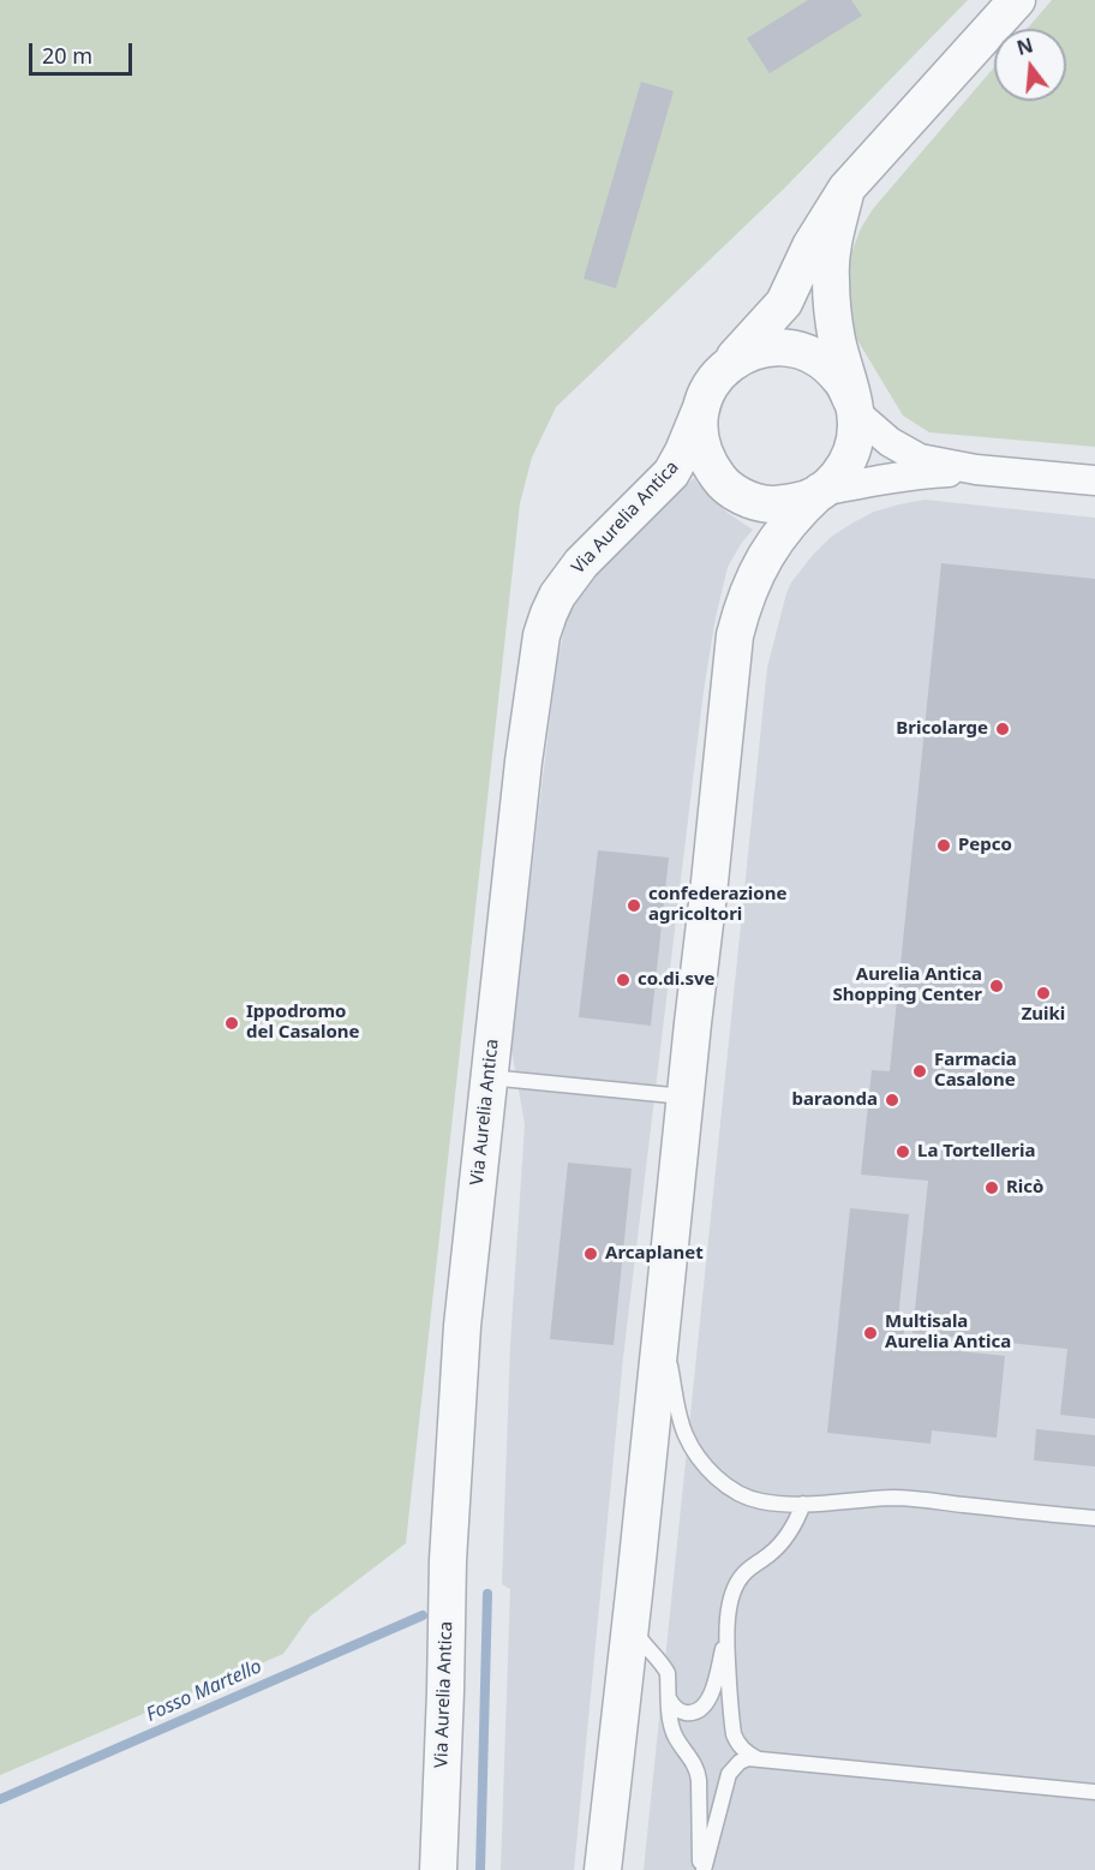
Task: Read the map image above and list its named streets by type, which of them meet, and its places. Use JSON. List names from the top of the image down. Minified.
{"streets":{"street":["Via Aurelia Antica"]},"water":["Fosso Martello"],"places":["Bricolarge","Pepco","confederazione agricoltori","co.di.sve","Aurelia Antica Shopping Center","Zuiki","Ippodromo del Casalone","Farmacia Casalone","baraonda","La Tortelleria","Ricò","Arcaplanet","Multisala Aurelia Antica"],"scale_bar":"20 m","north":"top"}
